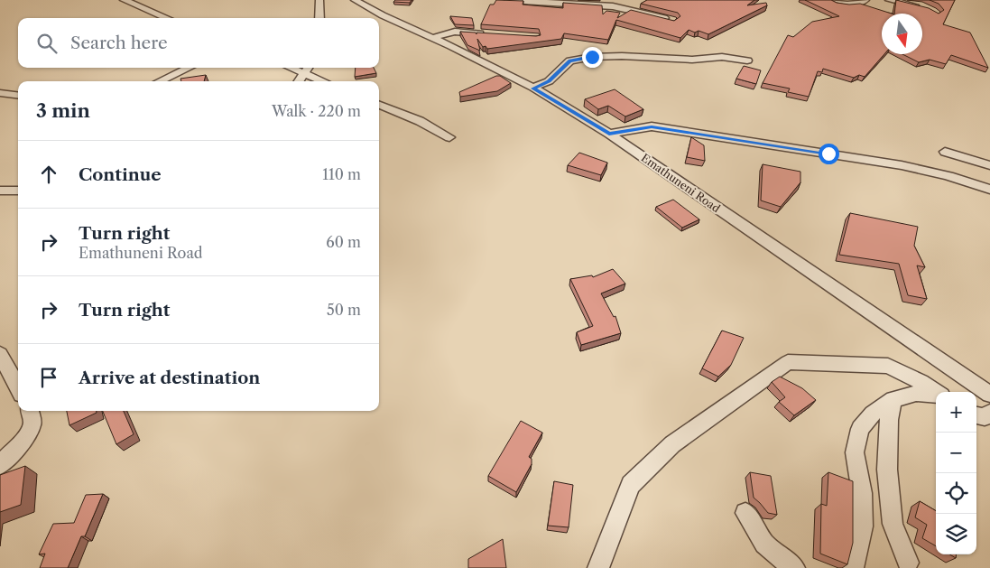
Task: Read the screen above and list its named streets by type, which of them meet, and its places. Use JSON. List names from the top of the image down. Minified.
{"streets":{"street":["Emathuneni Road"]},"north":"bottom","page":{"search":"Search here","heading":["3 min","Walk · 220 m"],"list":[["Continue","110 m"],["Turn right","Emathuneni Road","60 m"],["Turn right","50 m"],"Arrive at destination"],"map_buttons":["+","−"]}}
